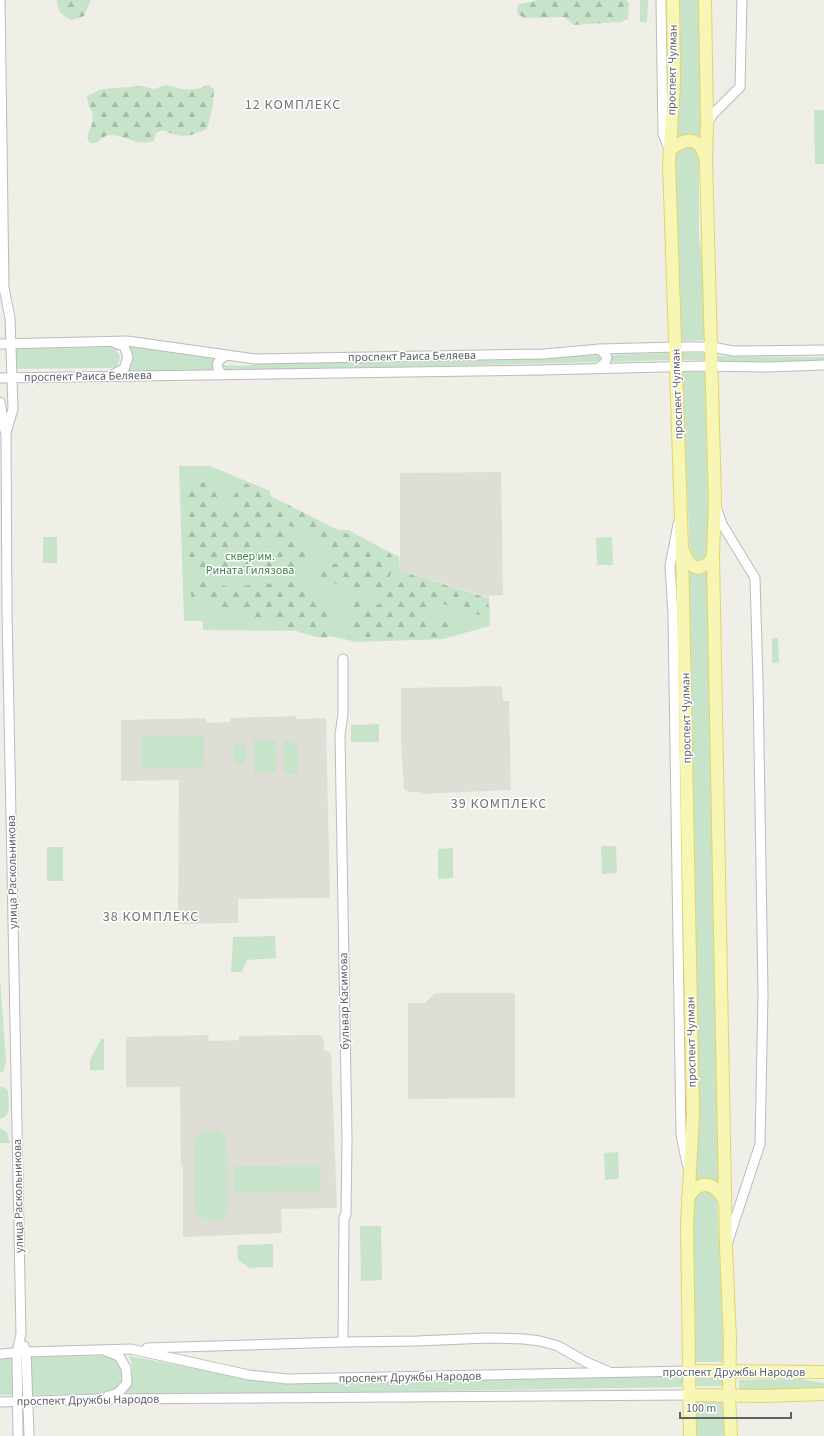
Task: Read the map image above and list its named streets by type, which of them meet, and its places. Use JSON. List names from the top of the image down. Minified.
{"streets":{"main road":["проспект Чулман","проспект Дружбы Народов"],"street":["проспект Раиса Беляева","улица Раскольникова","бульвар Касимова"]},"crossings":[["проспект Чулман","проспект Раиса Беляева"],["проспект Чулман","проспект Дружбы Народов"],["проспект Раиса Беляева","улица Раскольникова"],["улица Раскольникова","проспект Дружбы Народов"]],"districts":["12 КОМПЛЕКС","39 КОМПЛЕКС","38 КОМПЛЕКС"],"parks":["сквер им. Рината Гилязова"],"scale_bar":"100 m"}
